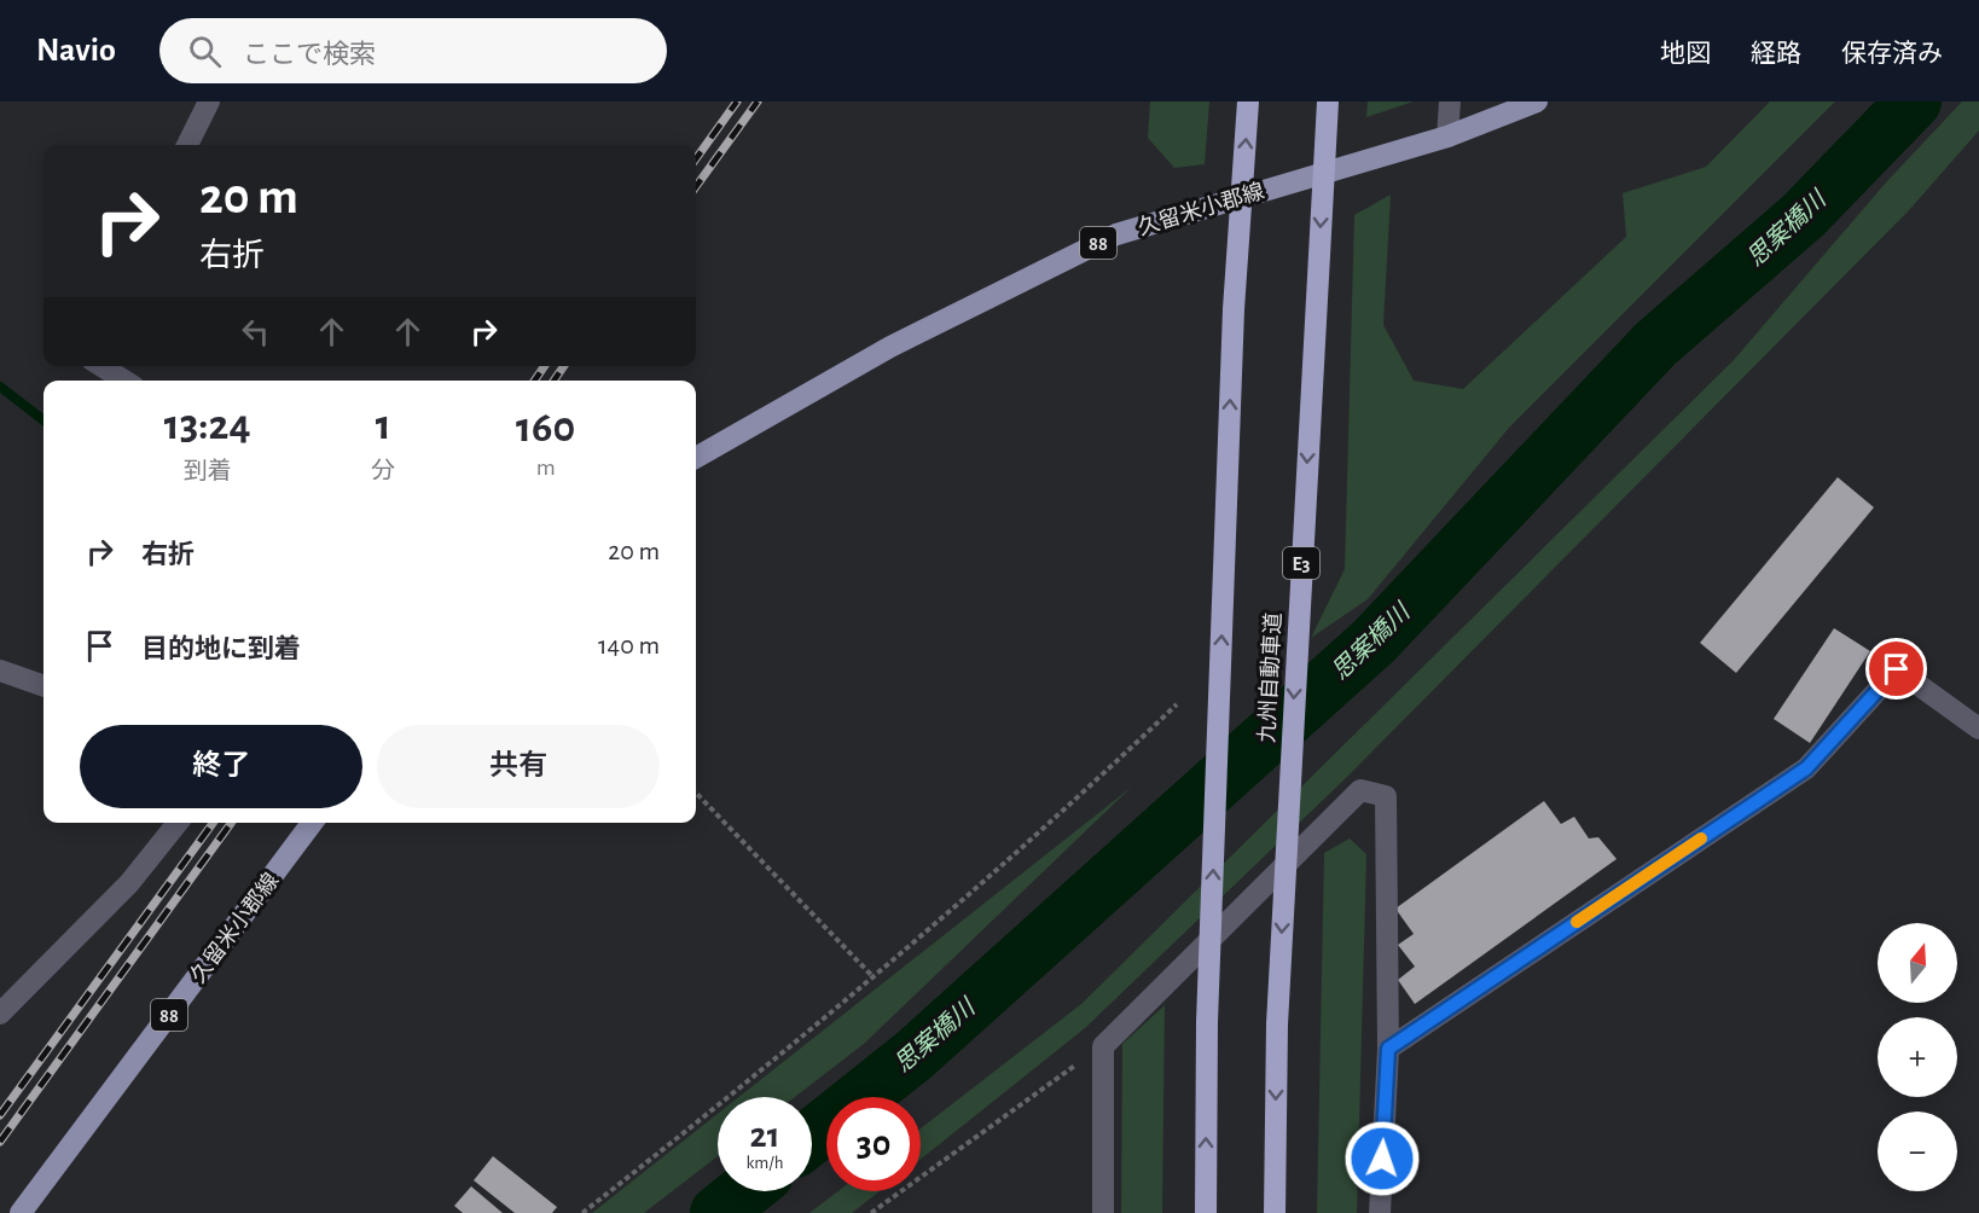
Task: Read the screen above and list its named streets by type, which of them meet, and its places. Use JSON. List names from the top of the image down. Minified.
{"streets":{"highway":["E3","九州自動車道"],"main road":["久留米小郡線","88"]},"water":["思案橋川"],"north":"top","page":{"header":"Navio","search":"ここで検索","nav":["地図","経路","保存済み"],"turn":["20 m","右折"],"eta":["13:24","到着","1","分","160","m"],"list":[{"name":"右折","value":"20 m"},{"name":"目的地に到着","value":"140 m"}],"buttons":["終了","共有"],"map_buttons":["+","−"],"speed":"21 km/h","limit":"30"}}
